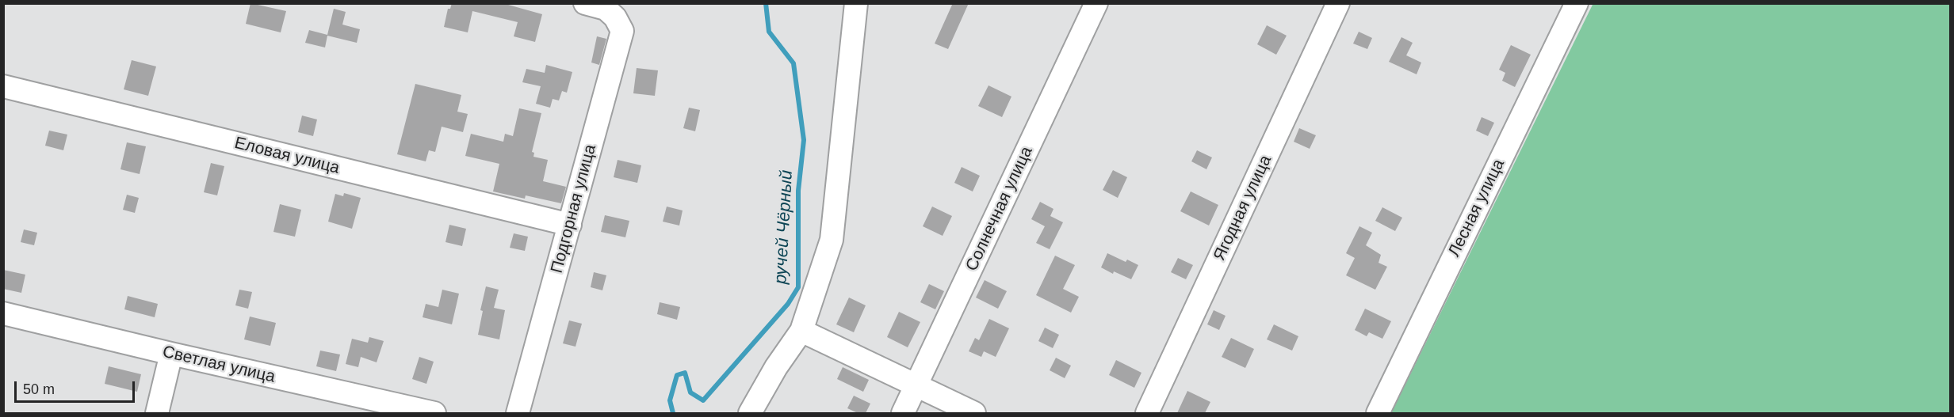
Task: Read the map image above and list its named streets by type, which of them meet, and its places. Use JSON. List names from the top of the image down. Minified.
{"streets":{"street":["Еловая улица","Ягодная улица","Лесная улица","Подгорная улица","Солнечная улица","Светлая улица"]},"crossings":[["Еловая улица","Подгорная улица"]],"water":["ручей Чёрный"],"scale_bar":"50 m"}
